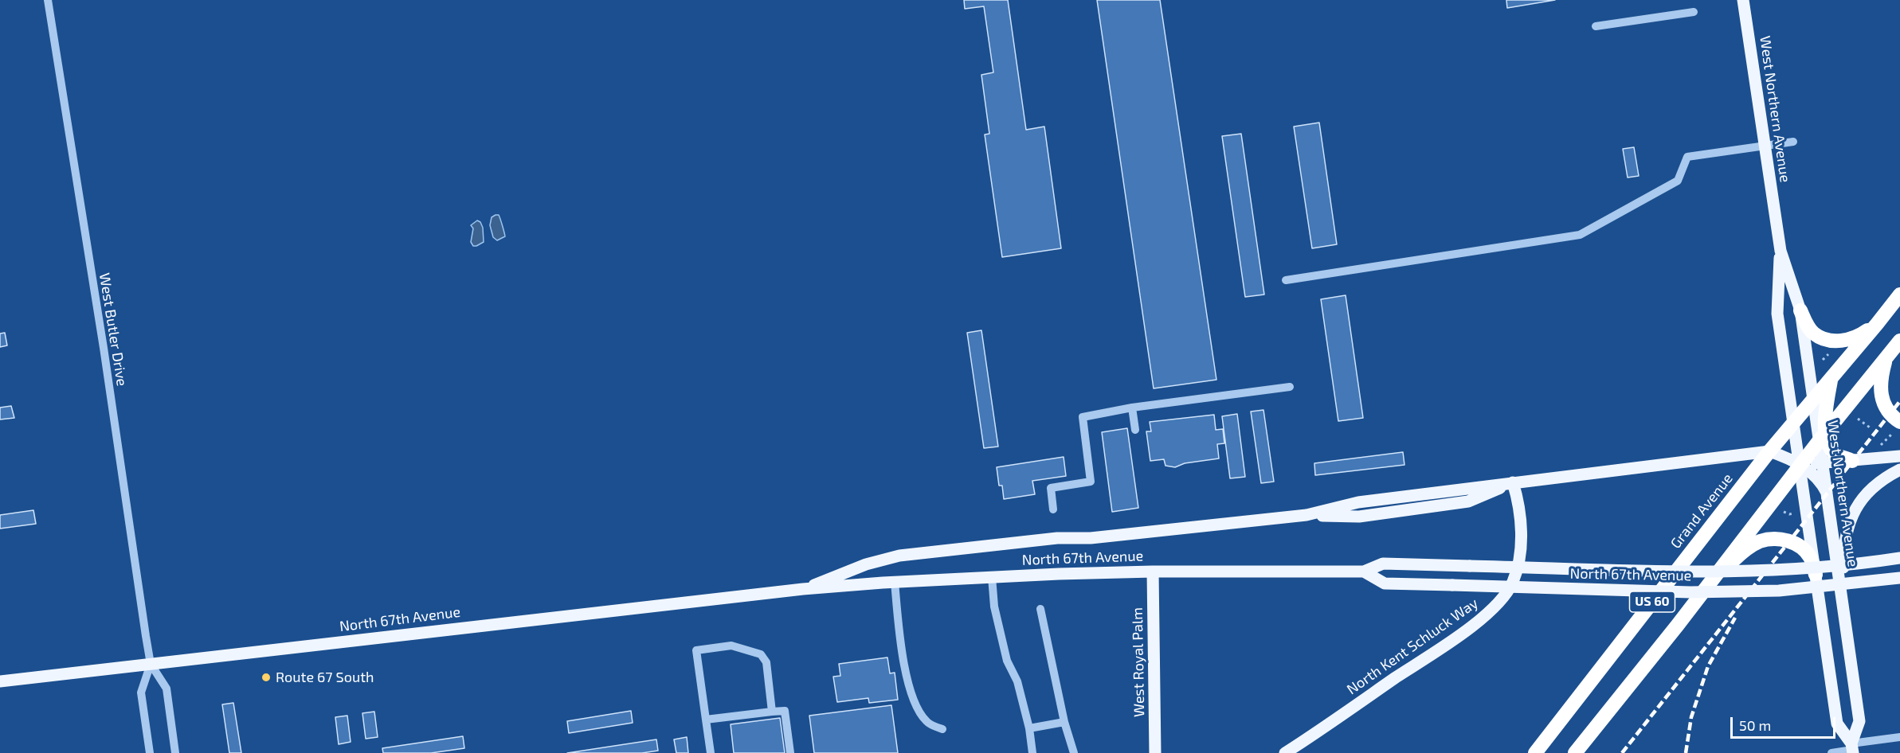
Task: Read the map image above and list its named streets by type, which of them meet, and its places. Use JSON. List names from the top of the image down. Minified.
{"streets":{"highway":["Grand Avenue","US 60"],"main road":["West Northern Avenue","North 67th Avenue","North Kent Schluck Way","West Royal Palm"],"street":["West Butler Drive"]},"crossings":[["West Northern Avenue","Grand Avenue"],["West Northern Avenue","US 60"],["West Butler Drive","North 67th Avenue"],["Grand Avenue","North 67th Avenue"],["North 67th Avenue","North Kent Schluck Way"],["North 67th Avenue","West Royal Palm"]],"places":["Route 67 South"],"scale_bar":"50 m"}
